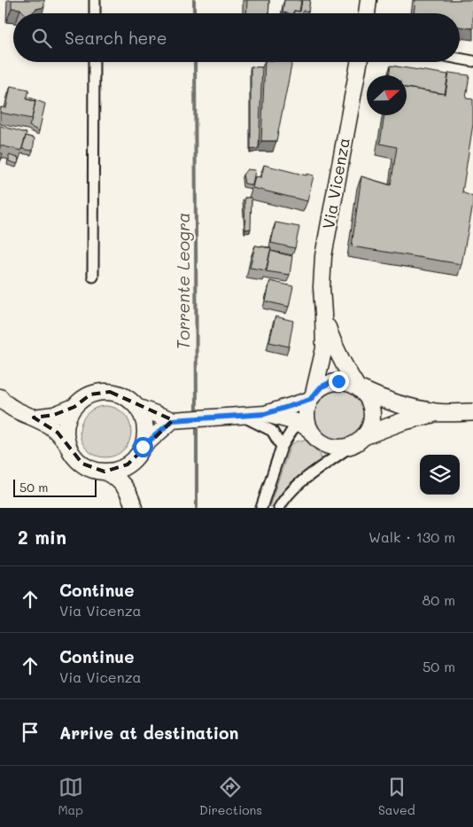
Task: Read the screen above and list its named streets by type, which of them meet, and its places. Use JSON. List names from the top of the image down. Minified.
{"streets":{"main road":["Via Vicenza"]},"water":["Torrente Leogra"],"scale_bar":"50 m","north":"right","page":{"search":"Search here","scale":"50 m","heading":["2 min","Walk · 130 m"],"list":[["Continue","Via Vicenza","80 m"],["Continue","Via Vicenza","50 m"],"Arrive at destination"],"nav":["Map","Directions","Saved"]}}
